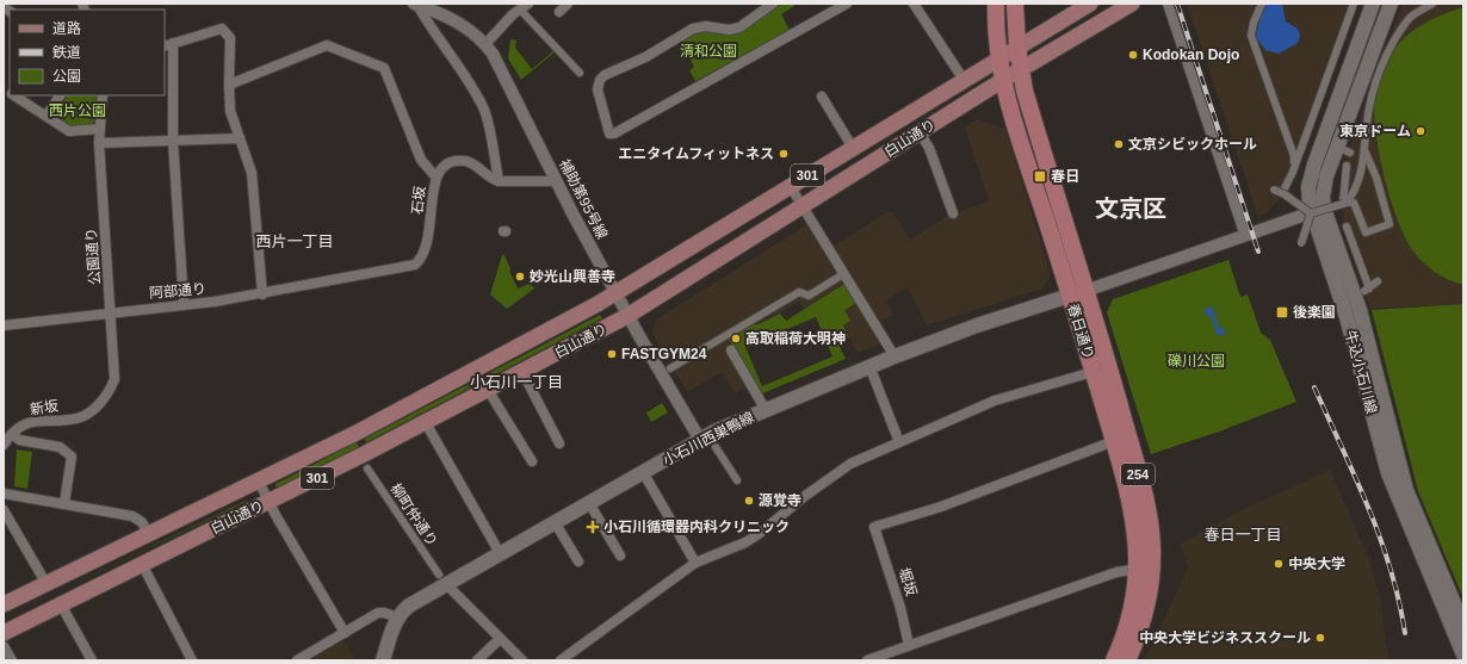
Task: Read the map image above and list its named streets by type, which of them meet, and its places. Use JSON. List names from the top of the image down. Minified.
{"streets":{"highway":["春日通り","254"],"main road":["白山通り","301","牛込小石川線","小石川西巣鴨線"],"street":["補助第95号線","石坂","公園通り","阿部通り","新坂","柳町仲通り","堀坂"]},"crossings":[["白山通り","補助第95号線"],["白山通り","春日通り"],["補助第95号線","小石川西巣鴨線"],["石坂","阿部通り"],["公園通り","阿部通り"],["公園通り","新坂"],["春日通り","小石川西巣鴨線"],["春日通り","堀坂"],["小石川西巣鴨線","柳町仲通り"]],"districts":["文京区","西片一丁目","小石川一丁目","春日一丁目"],"parks":["清和公園","西片公園","礫川公園"],"places":{"other":["Kodokan Dojo","東京ドーム","文京シビックホール","エニタイムフィットネス","妙光山興善寺","高取稲荷大明神","FASTGYM24","源覚寺","中央大学","中央大学ビジネススクール"],"transit":["春日","後楽園"],"health":["小石川循環器内科クリニック"]},"legend":["道路","鉄道","公園"]}
